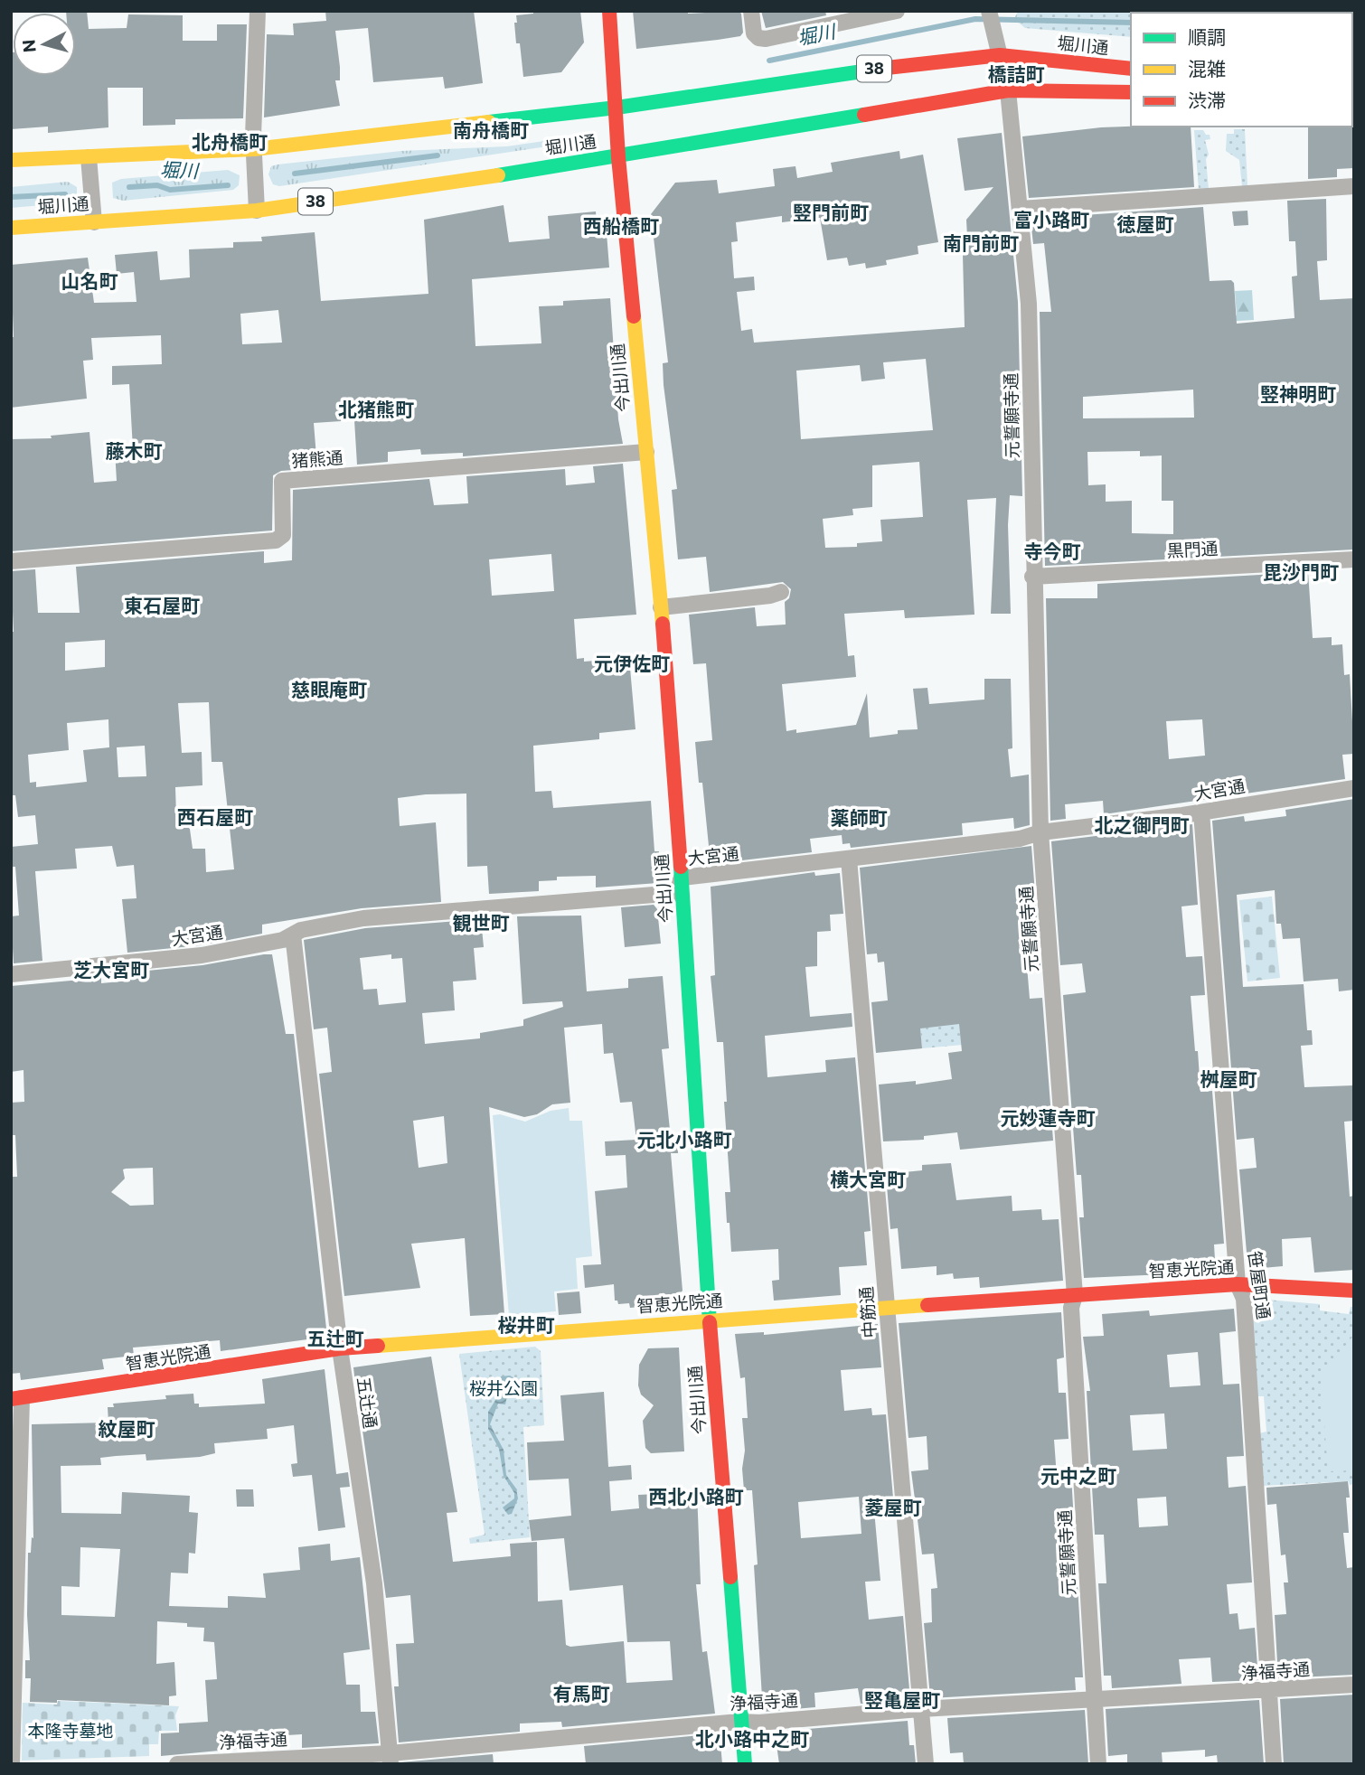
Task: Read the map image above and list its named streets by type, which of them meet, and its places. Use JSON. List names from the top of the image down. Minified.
{"streets":{"main road":["堀川通","38","今出川通","智恵光院通"],"street":["元誓願寺通","猪熊通","黒門通","大宮通","笹屋町通","中筋通","五辻通","浄福寺通"]},"crossings":[["堀川通","今出川通"],["堀川通","元誓願寺通"],["今出川通","猪熊通"],["今出川通","大宮通"],["今出川通","智恵光院通"],["今出川通","浄福寺通"],["元誓願寺通","黒門通"],["元誓願寺通","大宮通"],["元誓願寺通","智恵光院通"],["元誓願寺通","浄福寺通"],["大宮通","笹屋町通"],["大宮通","中筋通"],["大宮通","五辻通"],["智恵光院通","笹屋町通"],["智恵光院通","中筋通"],["智恵光院通","五辻通"],["笹屋町通","浄福寺通"],["中筋通","浄福寺通"],["五辻通","浄福寺通"]],"districts":["橋詰町","南舟橋町","北舟橋町","竪門前町","富小路町","徳屋町","西船橋町","南門前町","山名町","竪神明町","北猪熊町","藤木町","寺今町","毘沙門町","東石屋町","元伊佐町","慈眼庵町","西石屋町","薬師町","北之御門町","観世町","芝大宮町","桝屋町","元妙蓮寺町","元北小路町","横大宮町","桜井町","五辻町","紋屋町","元中之町","西北小路町","菱屋町","有馬町","竪亀屋町","北小路中之町"],"water":["堀川"],"parks":["桜井公園","本隆寺墓地"],"legend":["順調","混雑","渋滞"],"north":"left"}
